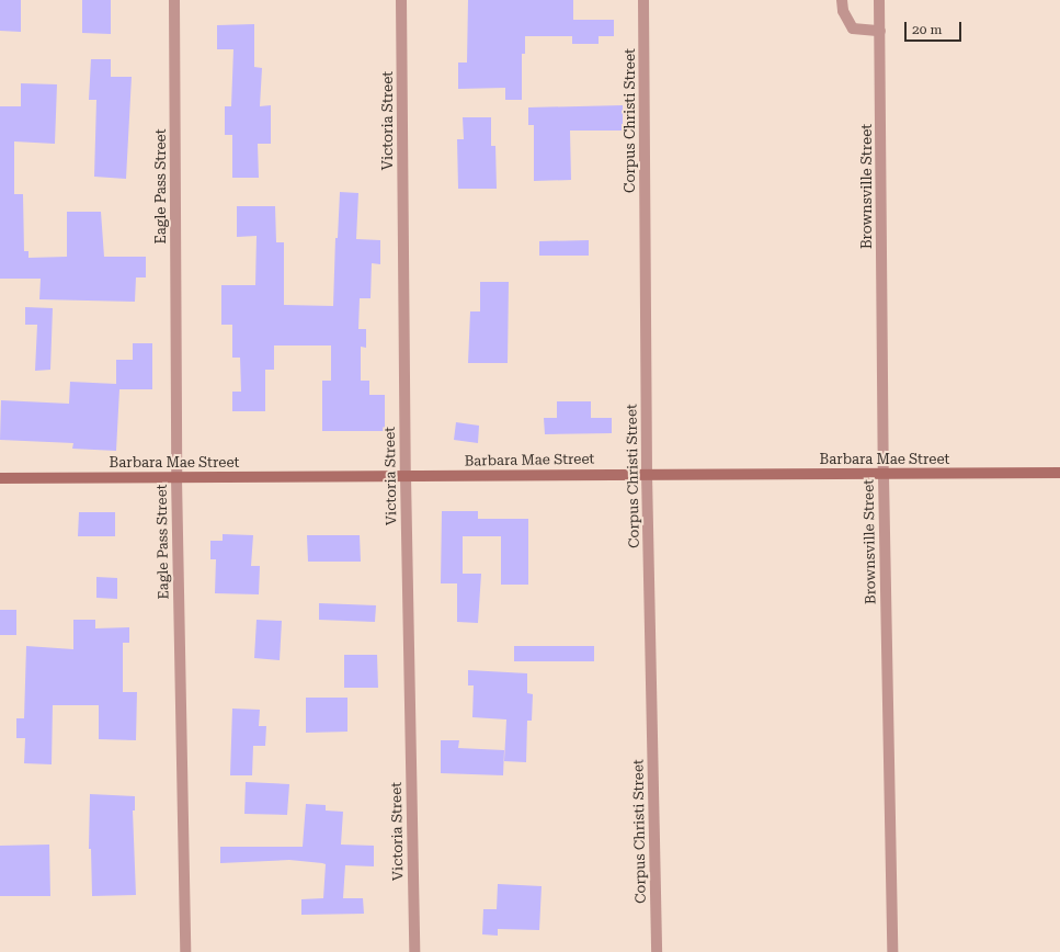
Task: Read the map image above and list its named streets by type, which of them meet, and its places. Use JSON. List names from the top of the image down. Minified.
{"streets":{"street":["Victoria Street","Corpus Christi Street","Eagle Pass Street","Brownsville Street","Barbara Mae Street"]},"crossings":[["Victoria Street","Barbara Mae Street"],["Corpus Christi Street","Barbara Mae Street"],["Eagle Pass Street","Barbara Mae Street"],["Brownsville Street","Barbara Mae Street"]],"scale_bar":"20 m"}
